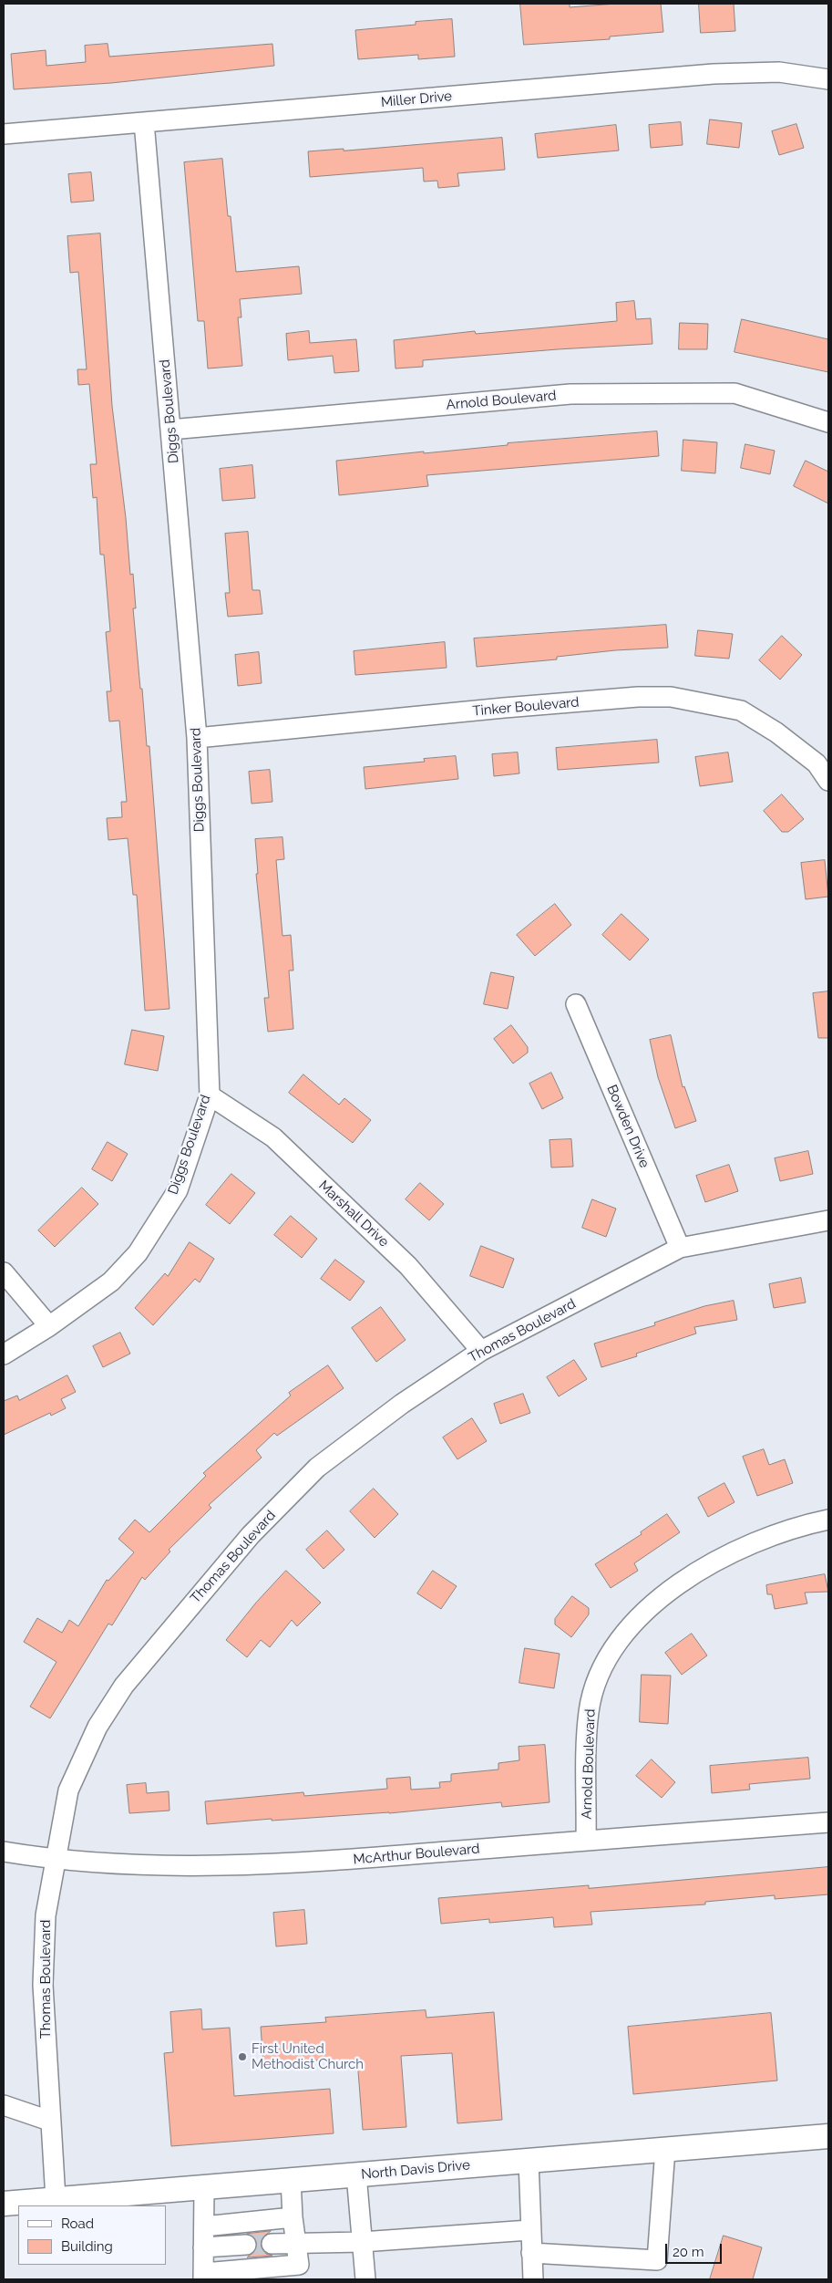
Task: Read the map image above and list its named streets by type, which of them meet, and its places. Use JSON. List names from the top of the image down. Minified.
{"streets":{"main road":["North Davis Drive"],"street":["Miller Drive","Arnold Boulevard","Diggs Boulevard","Tinker Boulevard","Bowden Drive","Marshall Drive","Thomas Boulevard","McArthur Boulevard"]},"crossings":[["Miller Drive","Diggs Boulevard"],["Arnold Boulevard","Diggs Boulevard"],["Arnold Boulevard","McArthur Boulevard"],["Diggs Boulevard","Tinker Boulevard"],["Diggs Boulevard","Marshall Drive"],["Bowden Drive","Thomas Boulevard"],["Marshall Drive","Thomas Boulevard"],["Thomas Boulevard","McArthur Boulevard"],["Thomas Boulevard","North Davis Drive"]],"places":["First United Methodist Church"],"legend":["Road","Building"],"scale_bar":"20 m"}
